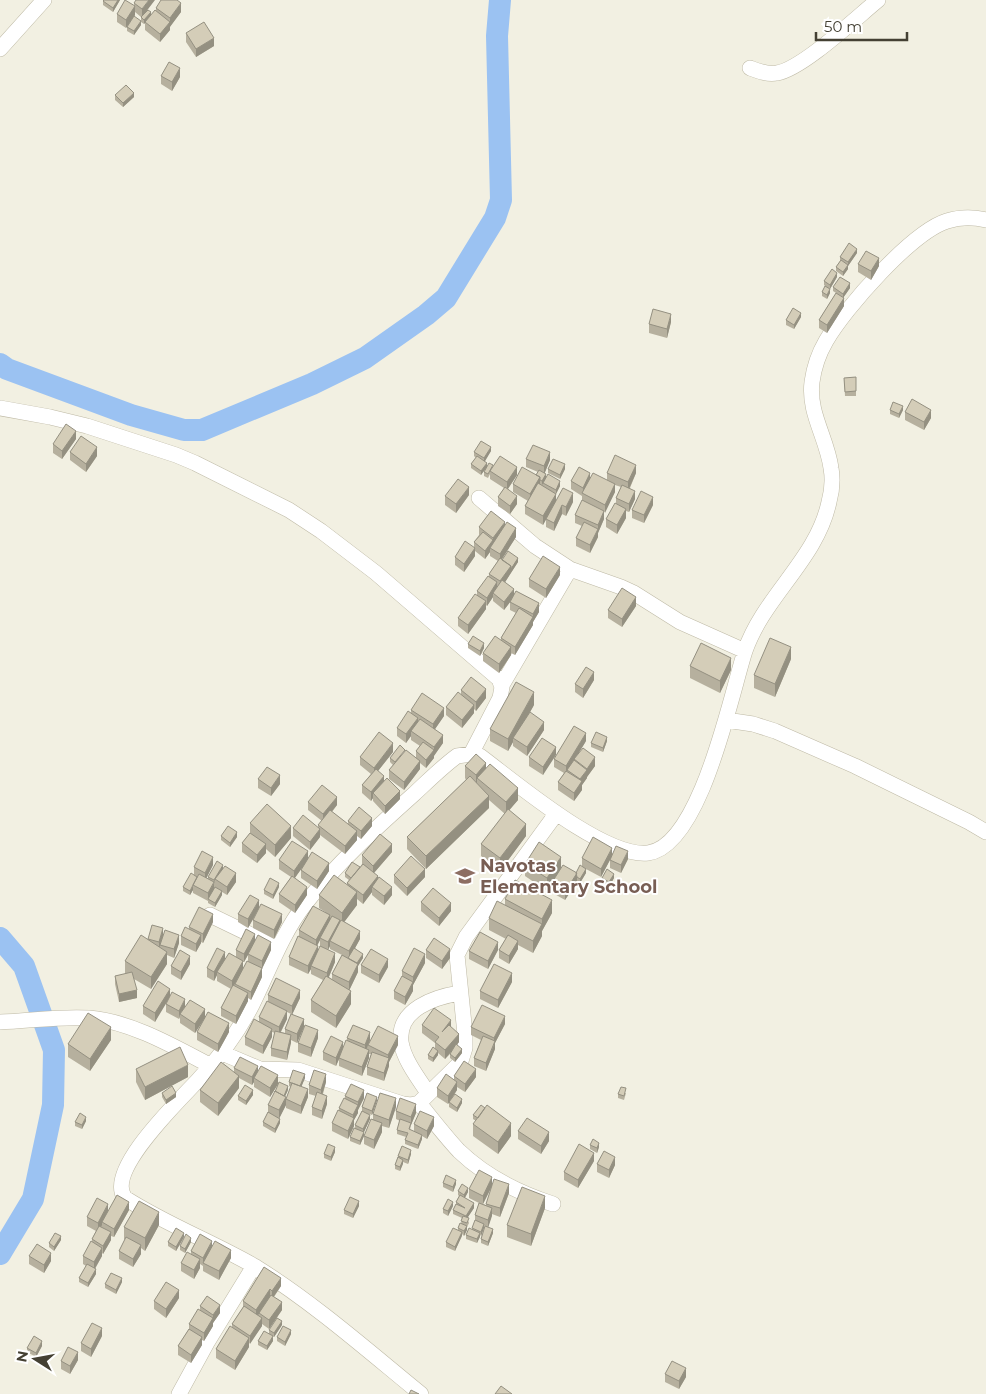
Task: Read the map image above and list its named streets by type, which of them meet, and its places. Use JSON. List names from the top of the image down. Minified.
{"places":{"school or university":["Navotas Elementary School"]},"scale_bar":"50 m","north":"left"}
